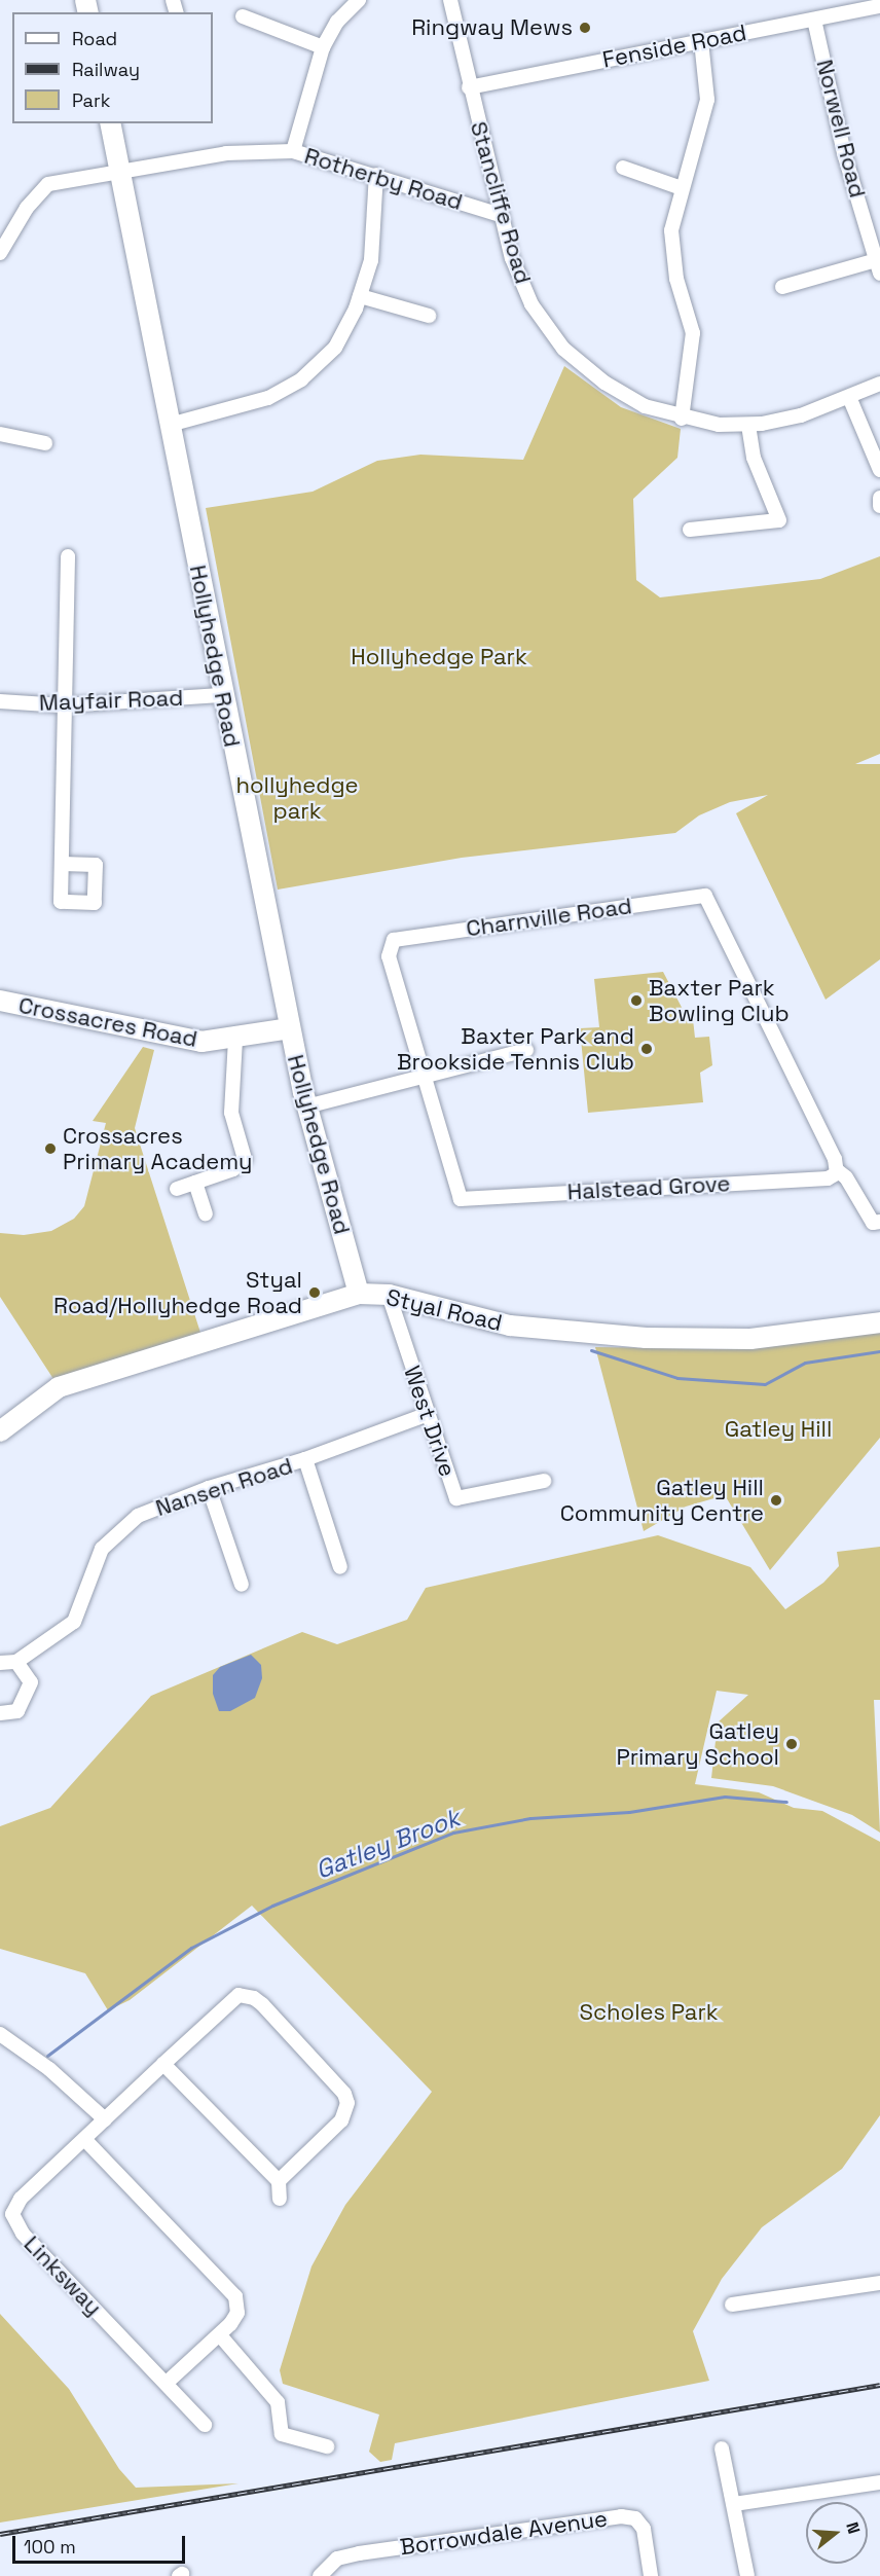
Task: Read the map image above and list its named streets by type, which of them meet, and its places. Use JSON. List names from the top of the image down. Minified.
{"streets":{"street":["Fenside Road","Norwell Road","Rotherby Road","Stancliffe Road","Hollyhedge Road","Mayfair Road","Charnville Road","Crossacres Road","Halstead Grove","Styal Road","West Drive","Nansen Road","Linksway","Borrowdale Avenue"]},"crossings":[["Fenside Road","Norwell Road"],["Fenside Road","Stancliffe Road"],["Rotherby Road","Stancliffe Road"],["Rotherby Road","Hollyhedge Road"],["Hollyhedge Road","Mayfair Road"],["Hollyhedge Road","Crossacres Road"],["Hollyhedge Road","Styal Road"],["Charnville Road","Halstead Grove"],["Styal Road","West Drive"],["West Drive","Nansen Road"]],"water":["Gatley Brook"],"parks":["Hollyhedge Park","hollyhedge park","Gatley Hill","Scholes Park"],"places":["Ringway Mews","Baxter Park Bowling Club","Baxter Park and Brookside Tennis Club","Crossacres Primary Academy","Styal Road/Hollyhedge Road","Gatley Hill Community Centre","Gatley Primary School"],"legend":["Road","Railway","Park"],"scale_bar":"100 m","north":"right"}
